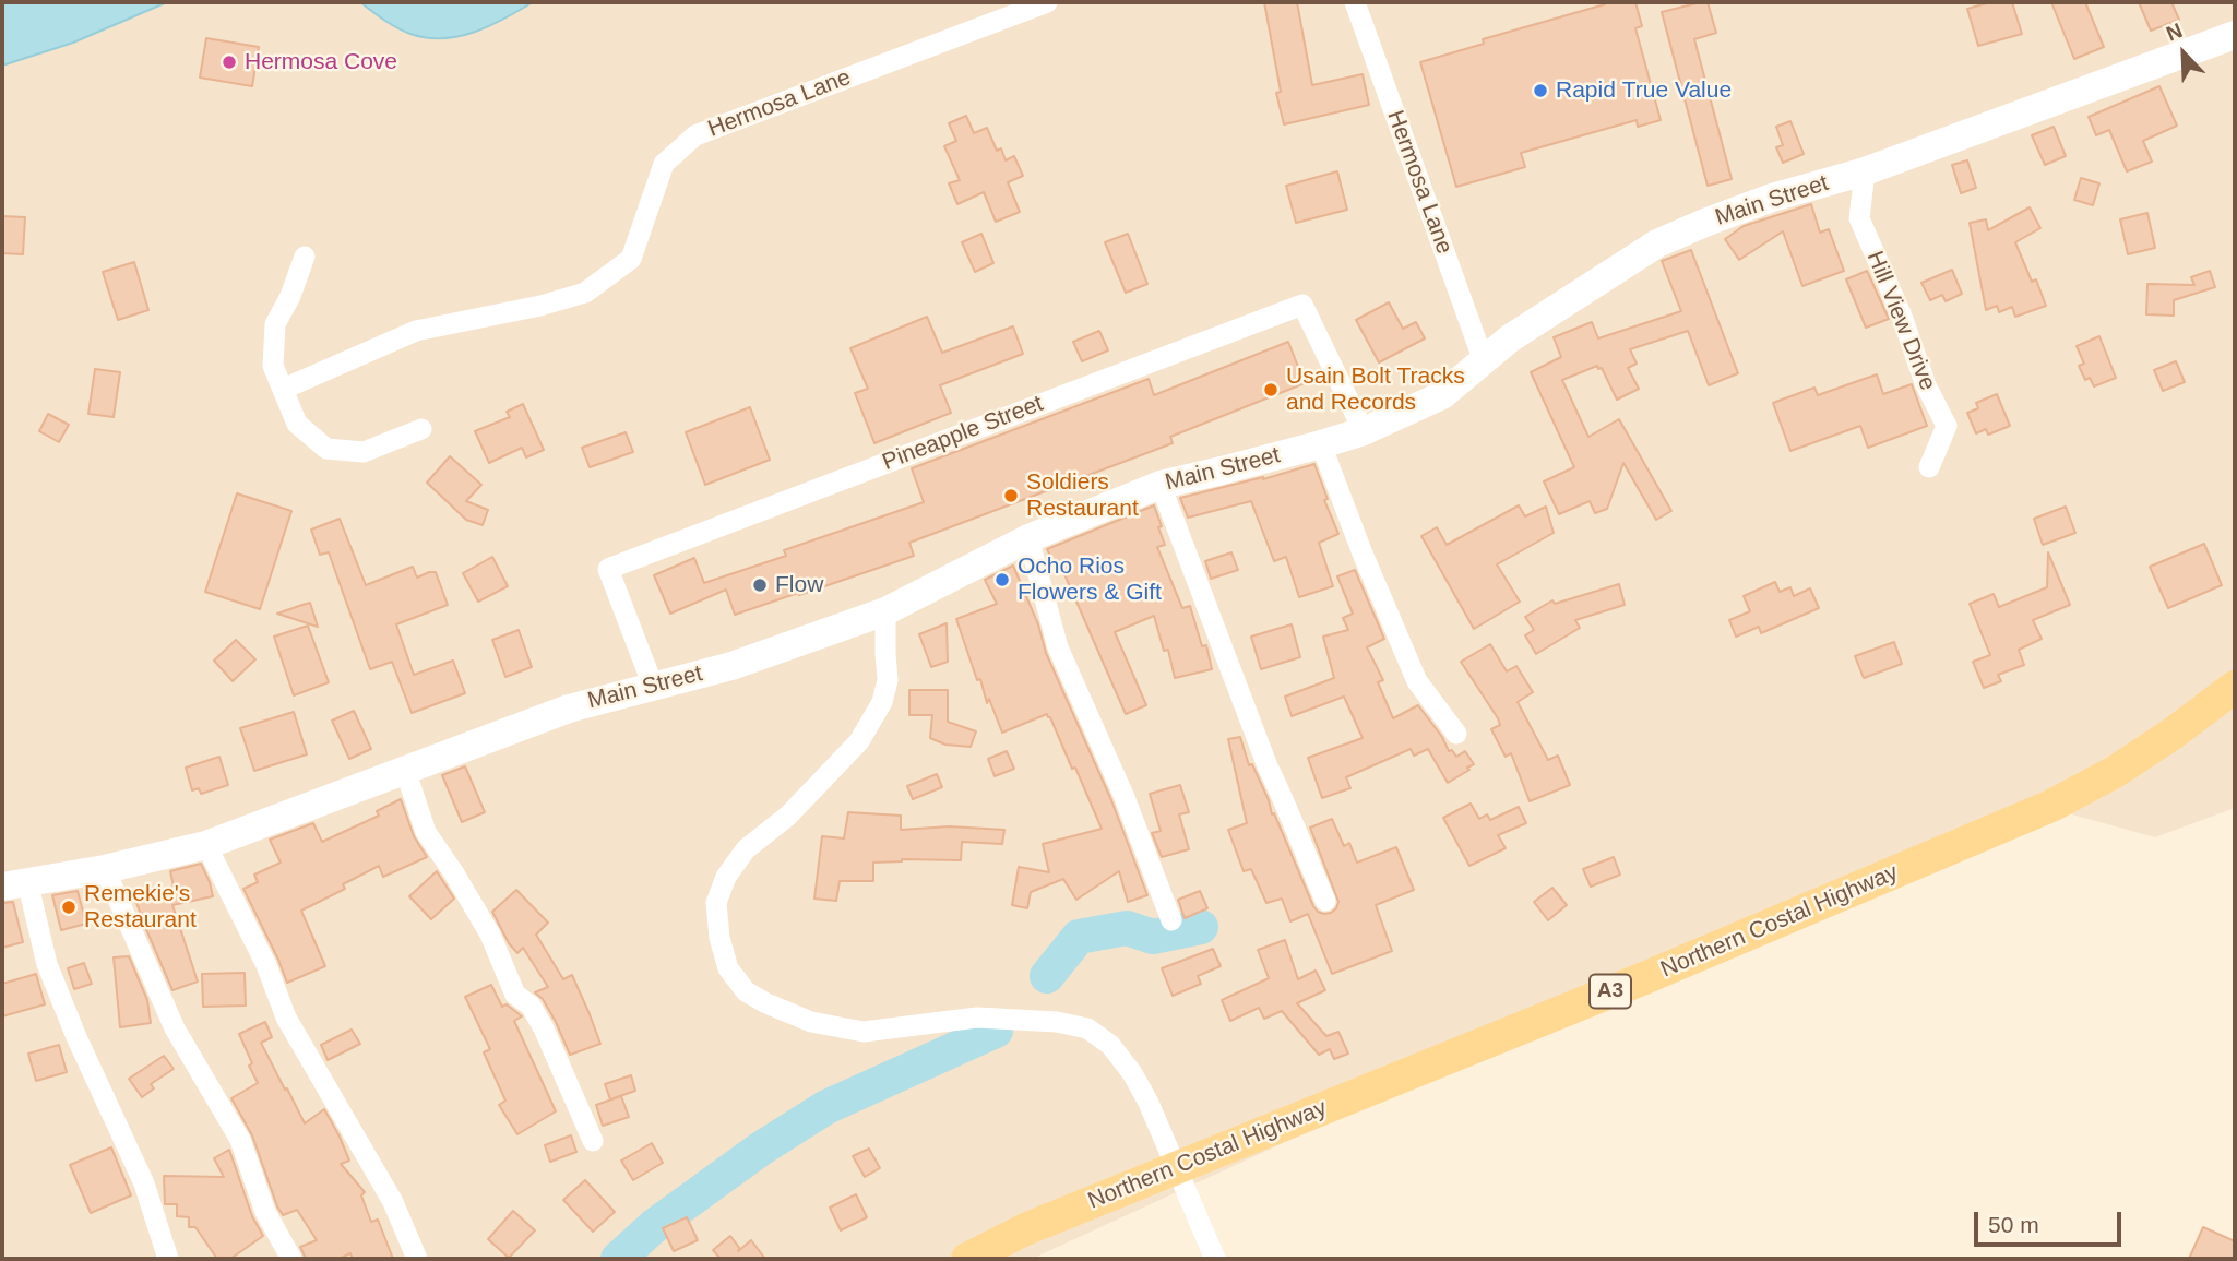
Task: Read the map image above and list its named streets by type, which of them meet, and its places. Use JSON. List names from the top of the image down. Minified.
{"streets":{"main road":["Northern Costal Highway","A3"],"street":["Hermosa Lane","Main Street","Hill View Drive","Pineapple Street"]},"crossings":[["Hermosa Lane","Main Street"],["Main Street","Hill View Drive"],["Main Street","Pineapple Street"]],"places":["Hermosa Cove","Rapid True Value","Usain Bolt Tracks and Records","Soldiers Restaurant","Ocho Rios Flowers & Gift","Flow","Remekie's Restaurant"],"scale_bar":"50 m","north":"top left"}
